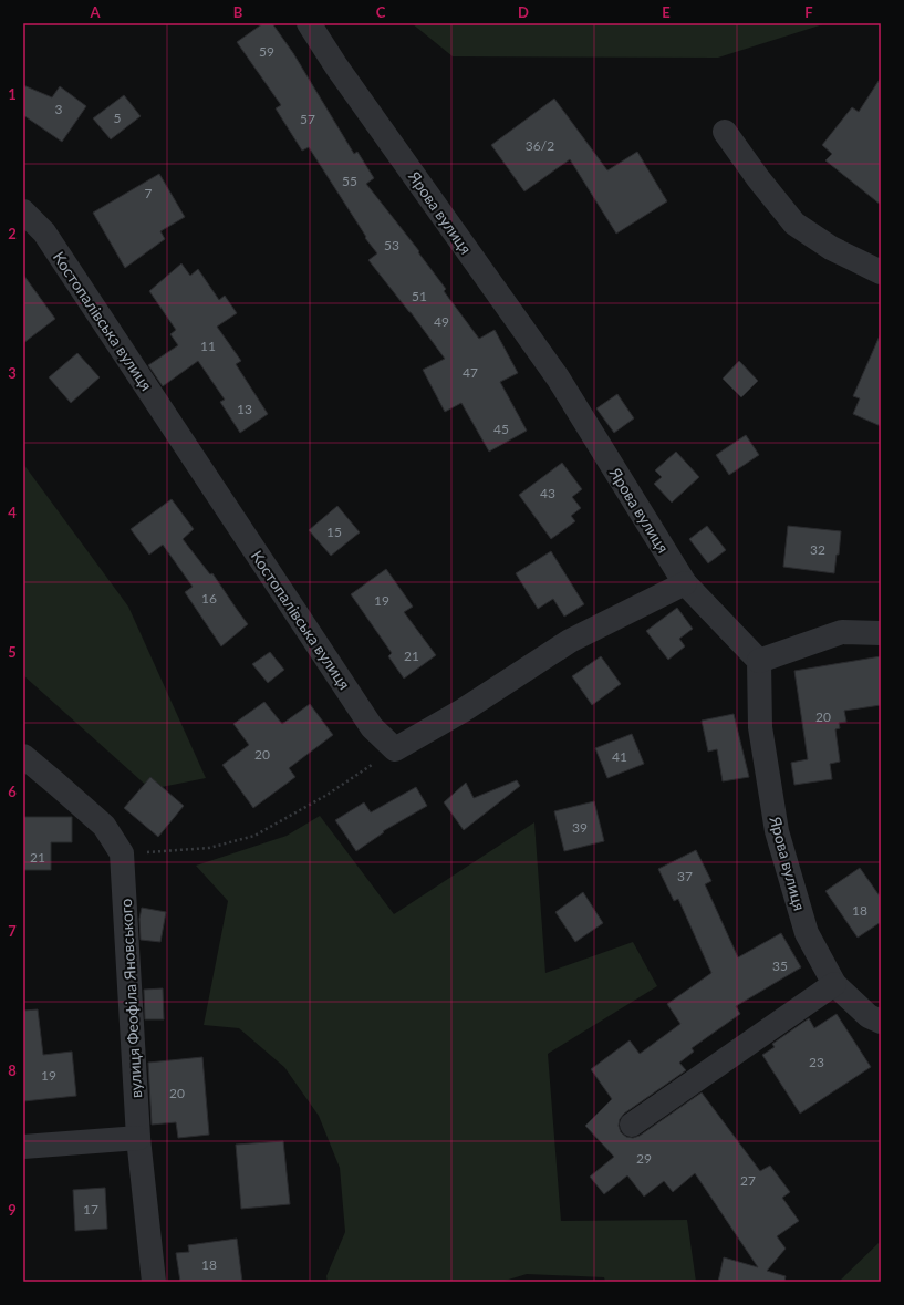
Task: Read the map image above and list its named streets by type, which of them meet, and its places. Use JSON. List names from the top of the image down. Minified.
{"streets":{"street":["Ярова вулиця","Костопалівська вулиця","вулиця Феофіла Яновського"]},"crossings":[["Ярова вулиця","Костопалівська вулиця"]],"house_numbers":["59","3","5","57","36/2","55","7","53","51","49","11","47","13","45","43","15","32","16","19","21","20","20","41","39","21","37","18","35","23","19","20","29","27","17","18"],"grid":{"columns":["A","B","C","D","E","F"],"rows":["1","2","3","4","5","6","7","8","9"]}}
